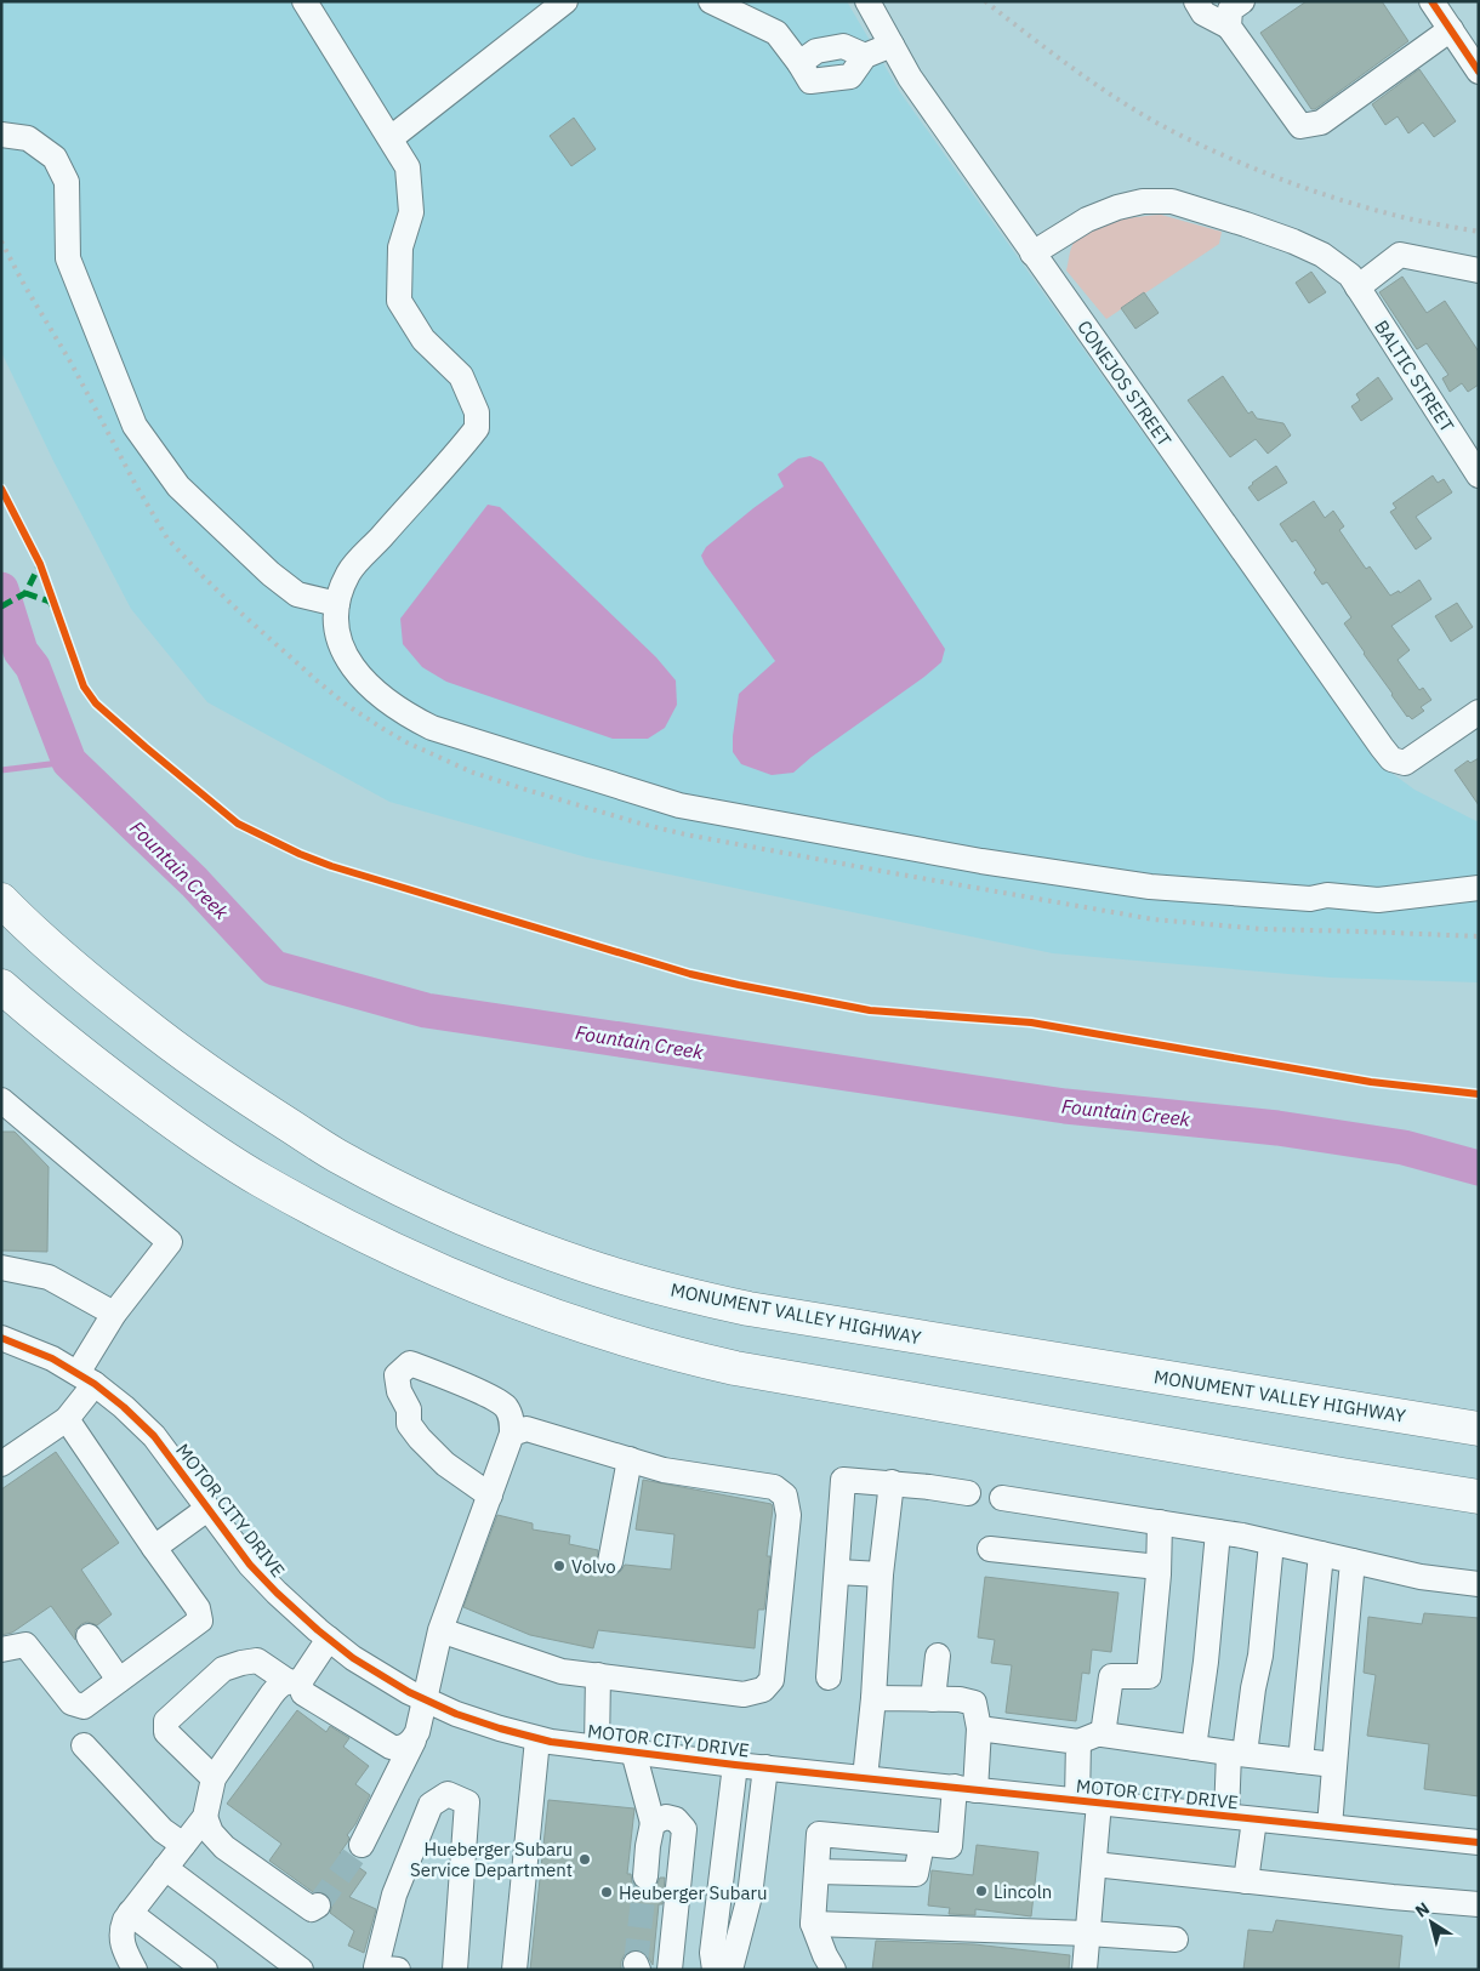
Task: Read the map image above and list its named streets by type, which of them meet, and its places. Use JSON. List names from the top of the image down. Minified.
{"streets":{"highway":["MONUMENT VALLEY HIGHWAY"],"street":["BALTIC STREET","CONEJOS STREET","MOTOR CITY DRIVE"]},"water":["Fountain Creek"],"places":["Volvo","Hueberger Subaru Service Department","Lincoln","Heuberger Subaru"],"north":"top left"}
